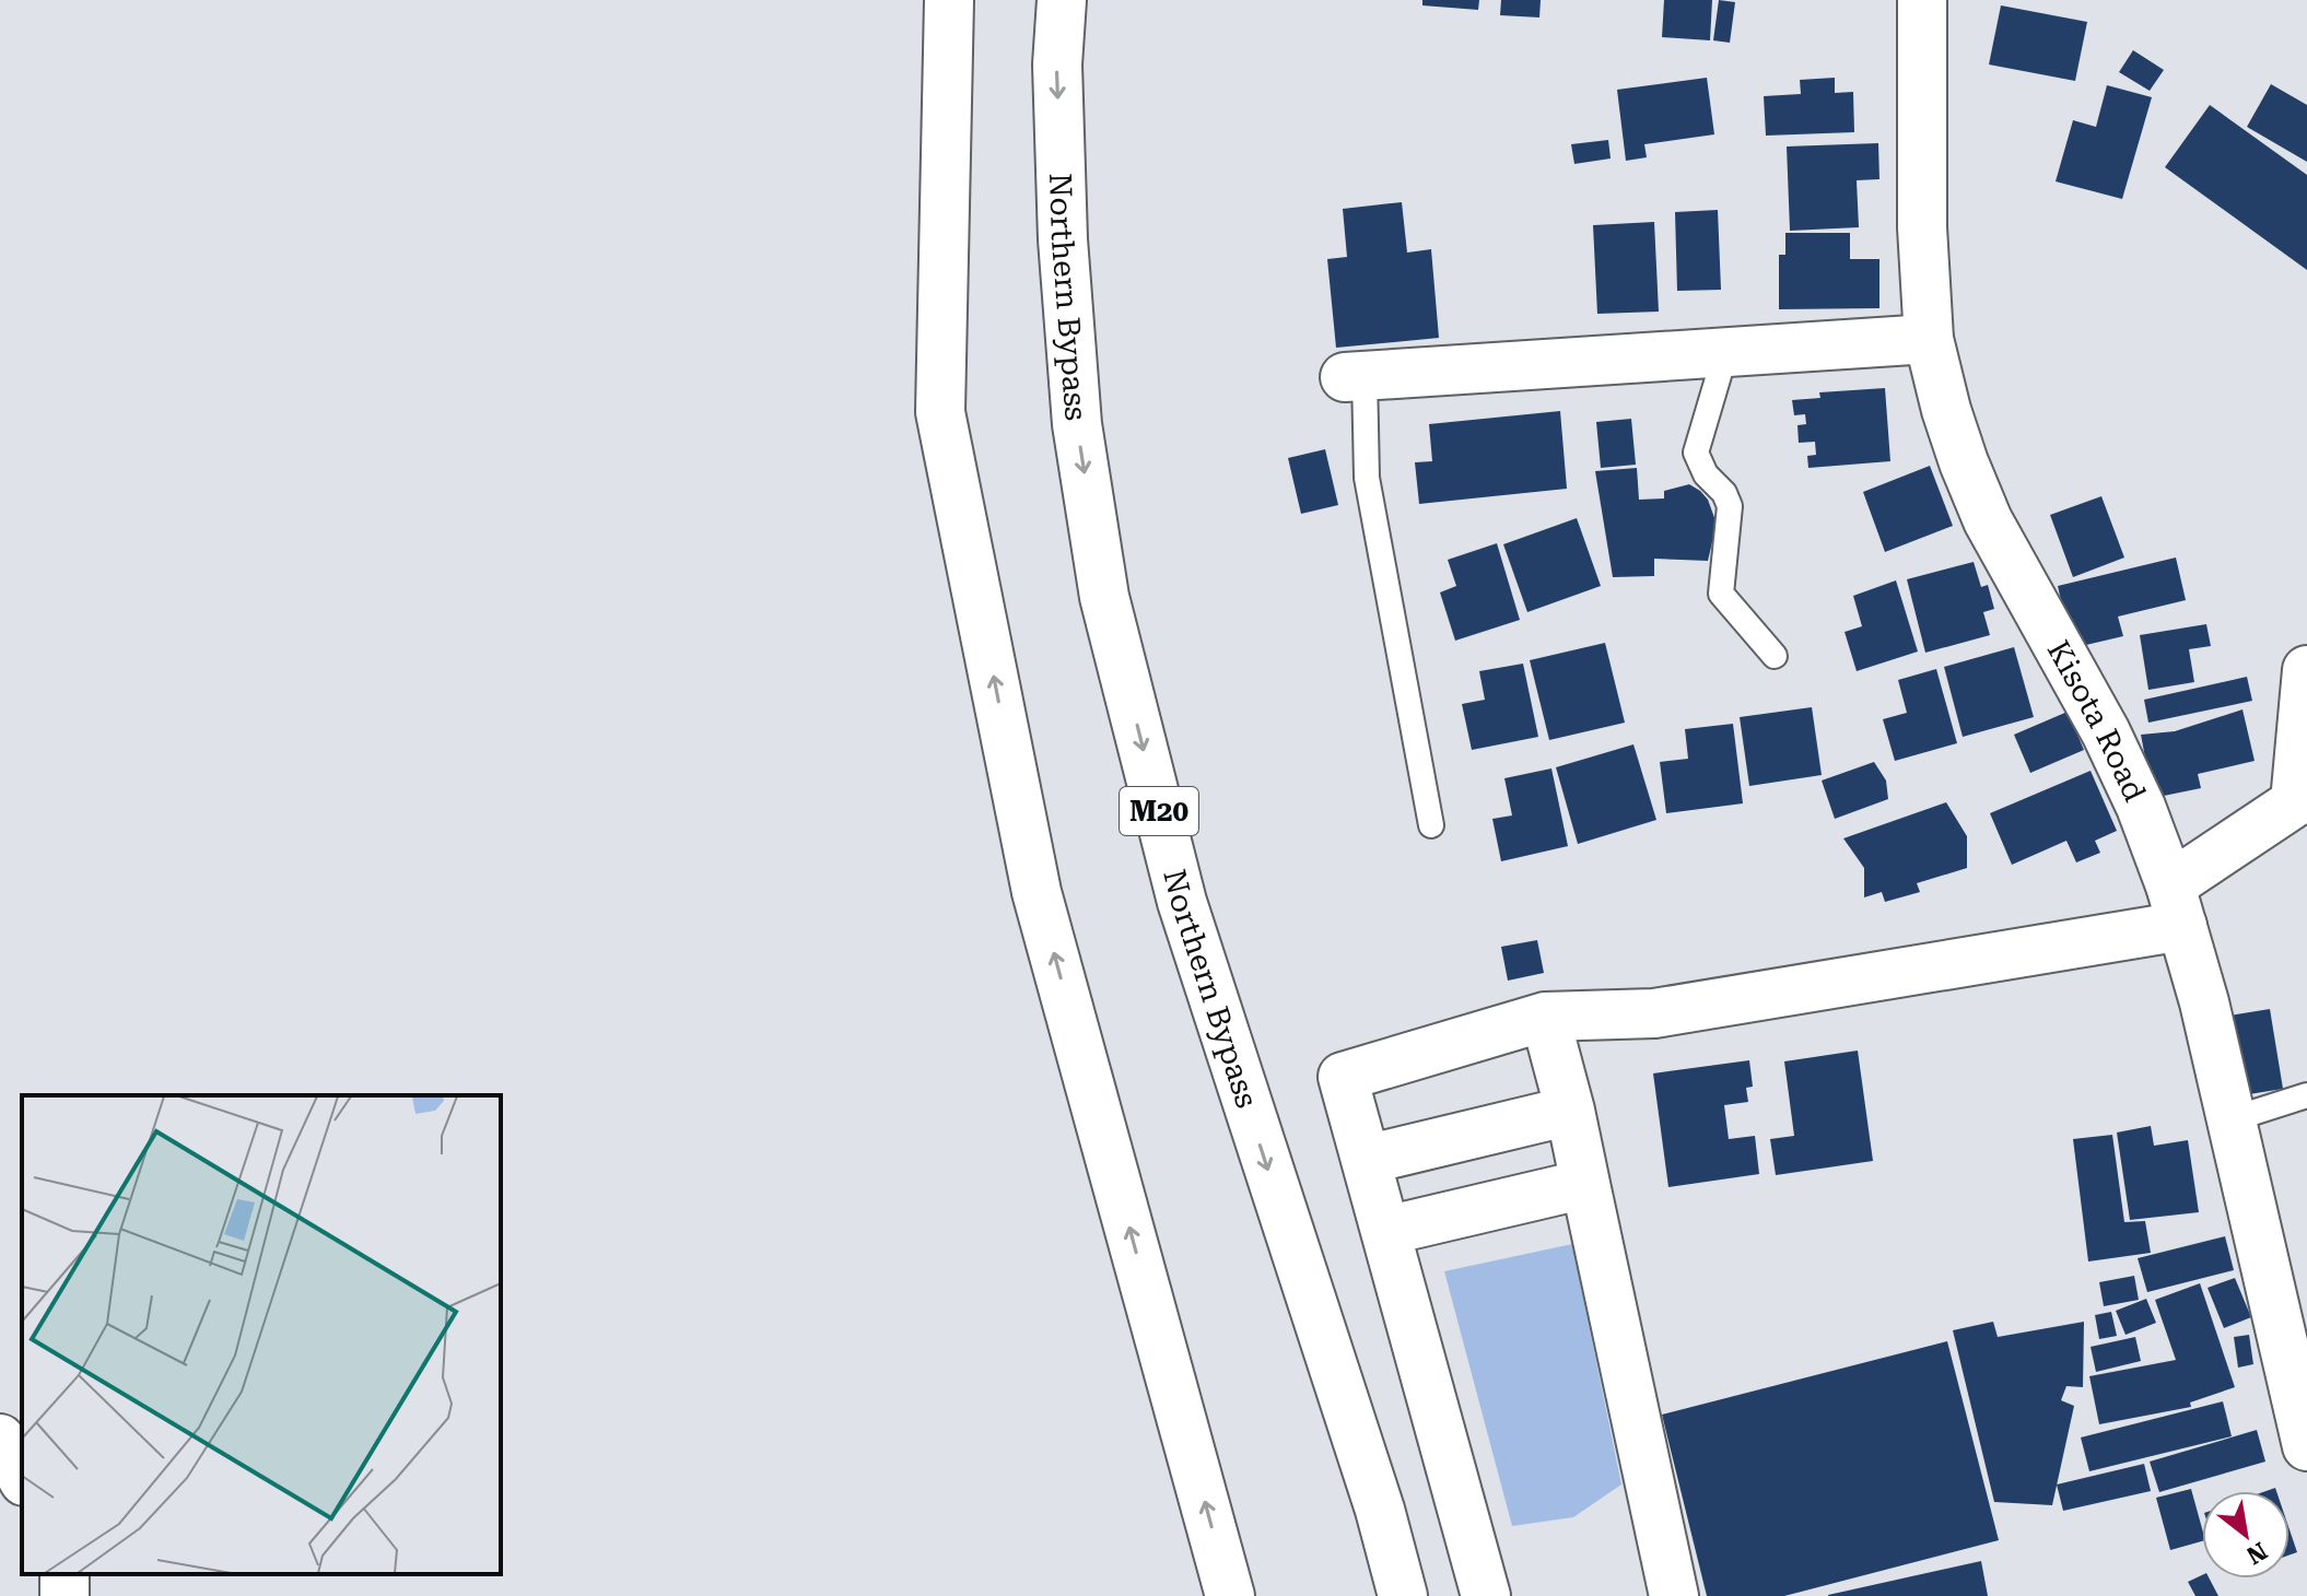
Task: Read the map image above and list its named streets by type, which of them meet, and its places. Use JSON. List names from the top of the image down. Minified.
{"streets":{"main road":["Northern Bypass","Kisota Road","M20"]},"north":"bottom right"}
